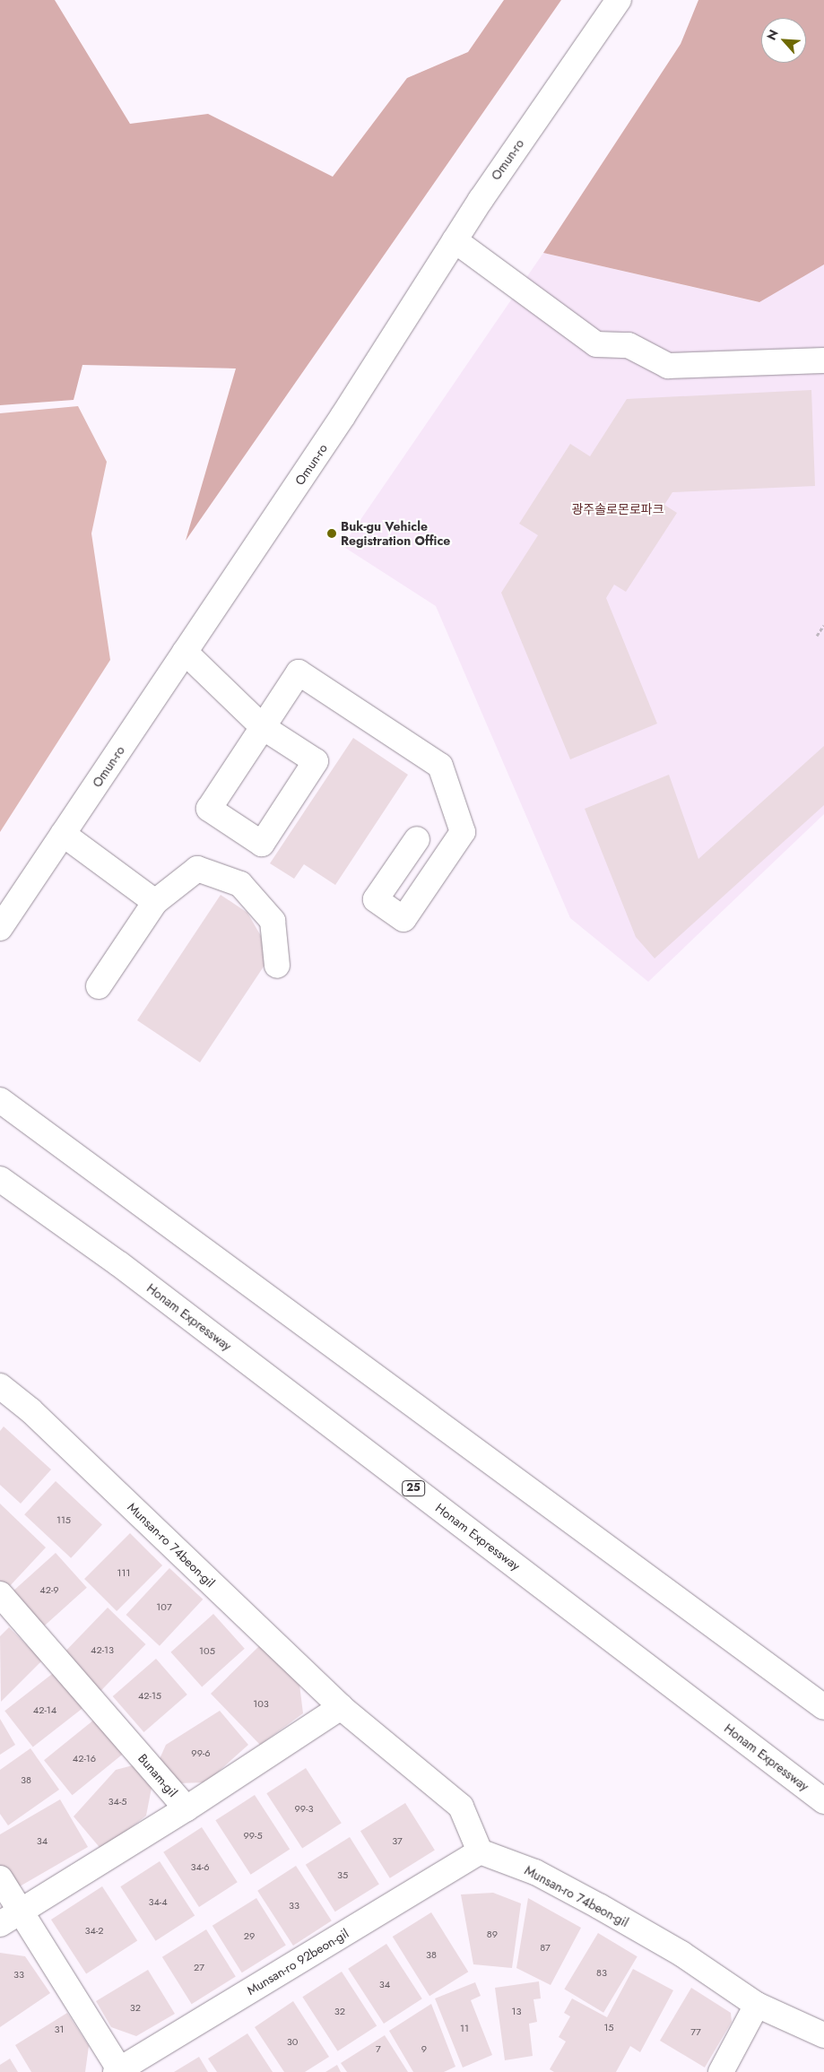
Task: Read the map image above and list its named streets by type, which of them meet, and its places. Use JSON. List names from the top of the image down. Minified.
{"streets":{"main road":["Omun-ro","Honam Expressway","25","Munsan-ro 74beon-gil","Bunam-gil","Munsan-ro 92beon-gil"]},"crossings":[["Munsan-ro 74beon-gil","Munsan-ro 92beon-gil"]],"parks":["광주솔로몬로파크"],"places":["Buk-gu Vehicle Registration Office"],"house_numbers":["115","111","42-9","107","42-13","105","42-15","103","42-14","99-6","42-16","38","34-5","99-3","99-5","34","37","34-6","35","34-4","33","34-2","89","29","87","38","27","83","33","34","32","32","13","15","11","31","77","30","7","9"],"north":"top left"}
